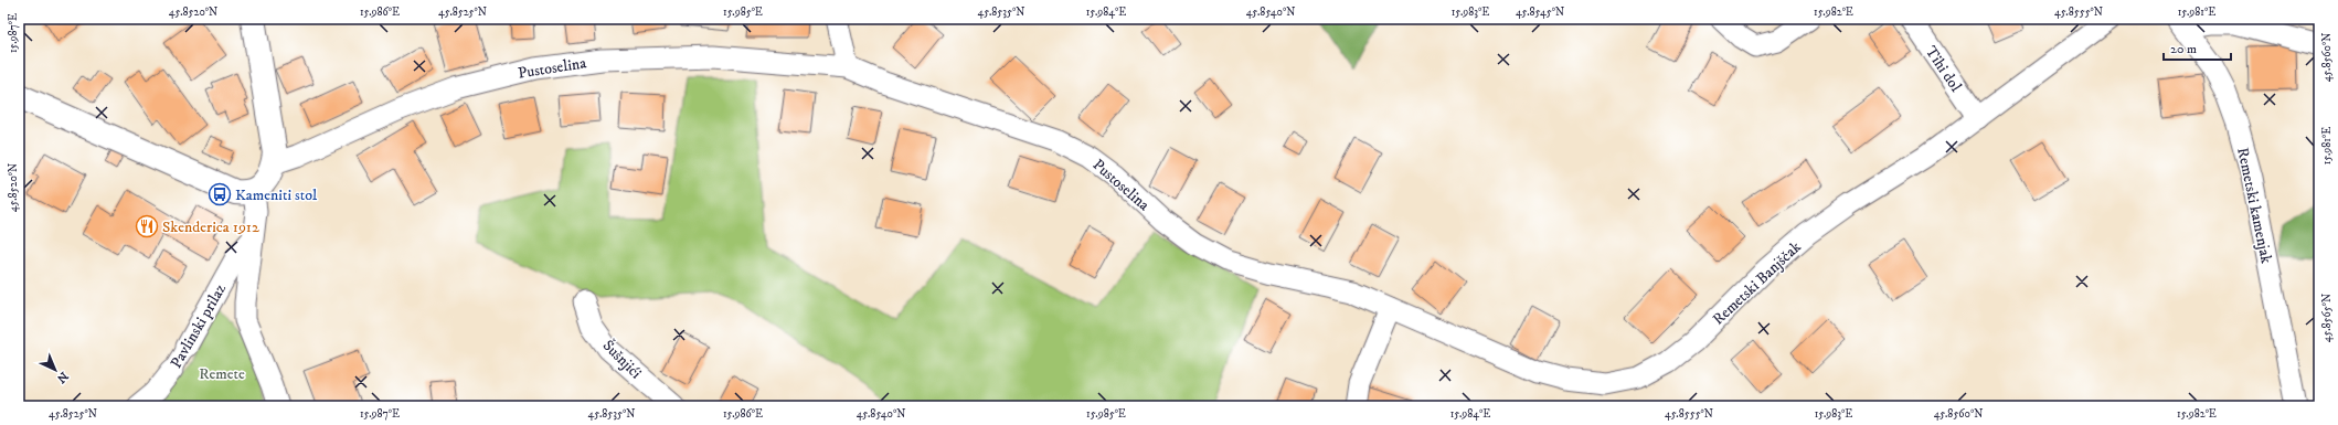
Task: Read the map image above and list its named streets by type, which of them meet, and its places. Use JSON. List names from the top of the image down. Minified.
{"streets":{"street":["Pustoselina","Tihi dol","Remetski kamenjak","Remetski Banjščak","Pavlinski prilaz","Šušnjići"]},"crossings":[["Pustoselina","Remetski Banjščak"],["Tihi dol","Remetski Banjščak"]],"parks":["Remete"],"places":{"bus stop":["Kameniti stol"],"restaurant":["Skenderica 1912"]},"scale_bar":"20 m","north":"bottom right","coordinates":["45.8520°N","15.986°E","45.8525°N","15.985°E","45.8535°N","15.984°E","45.8540°N","15.983°E","45.8545°N","15.982°E","45.8555°N","15.981°E","15.987°E","45.8560°N","45.8565°N"]}
